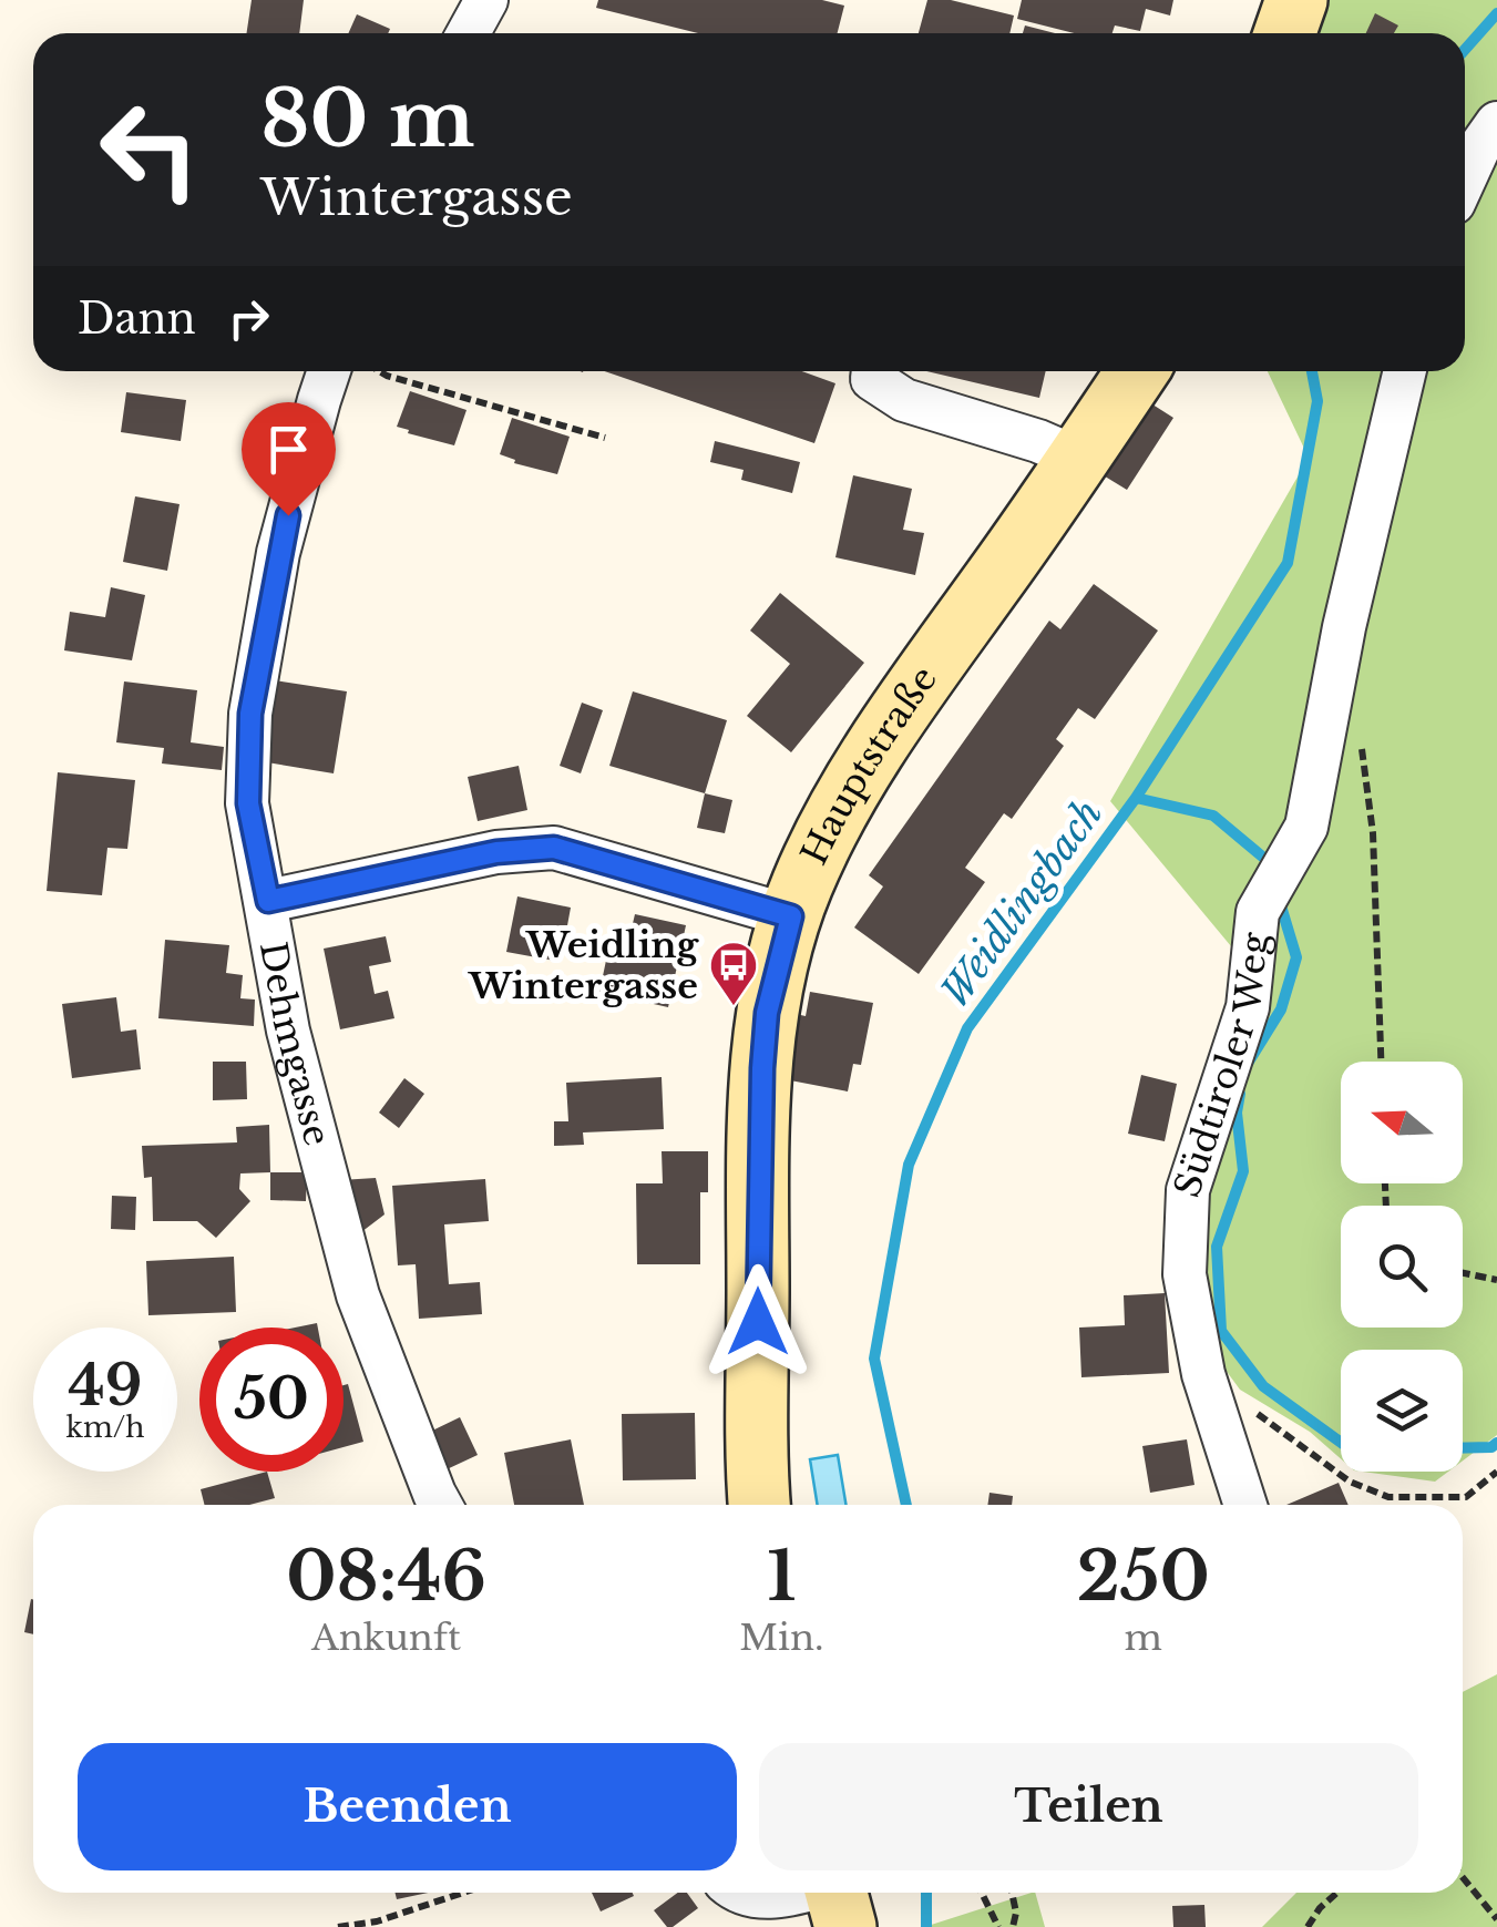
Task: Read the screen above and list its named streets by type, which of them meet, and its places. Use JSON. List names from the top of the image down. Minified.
{"streets":{"main road":["Hauptstraße"],"street":["Dehmgasse","Südtiroler Weg"]},"water":["Weidlingbach"],"places":{"bus stop":["Weidling Wintergasse"]},"north":"left","page":{"turn":["80 m","Wintergasse"],"then":"Dann","speed":"49 km/h","limit":"50","eta":["08:46","Ankunft","1","Min.","250","m"],"buttons":["Beenden","Teilen"]}}
